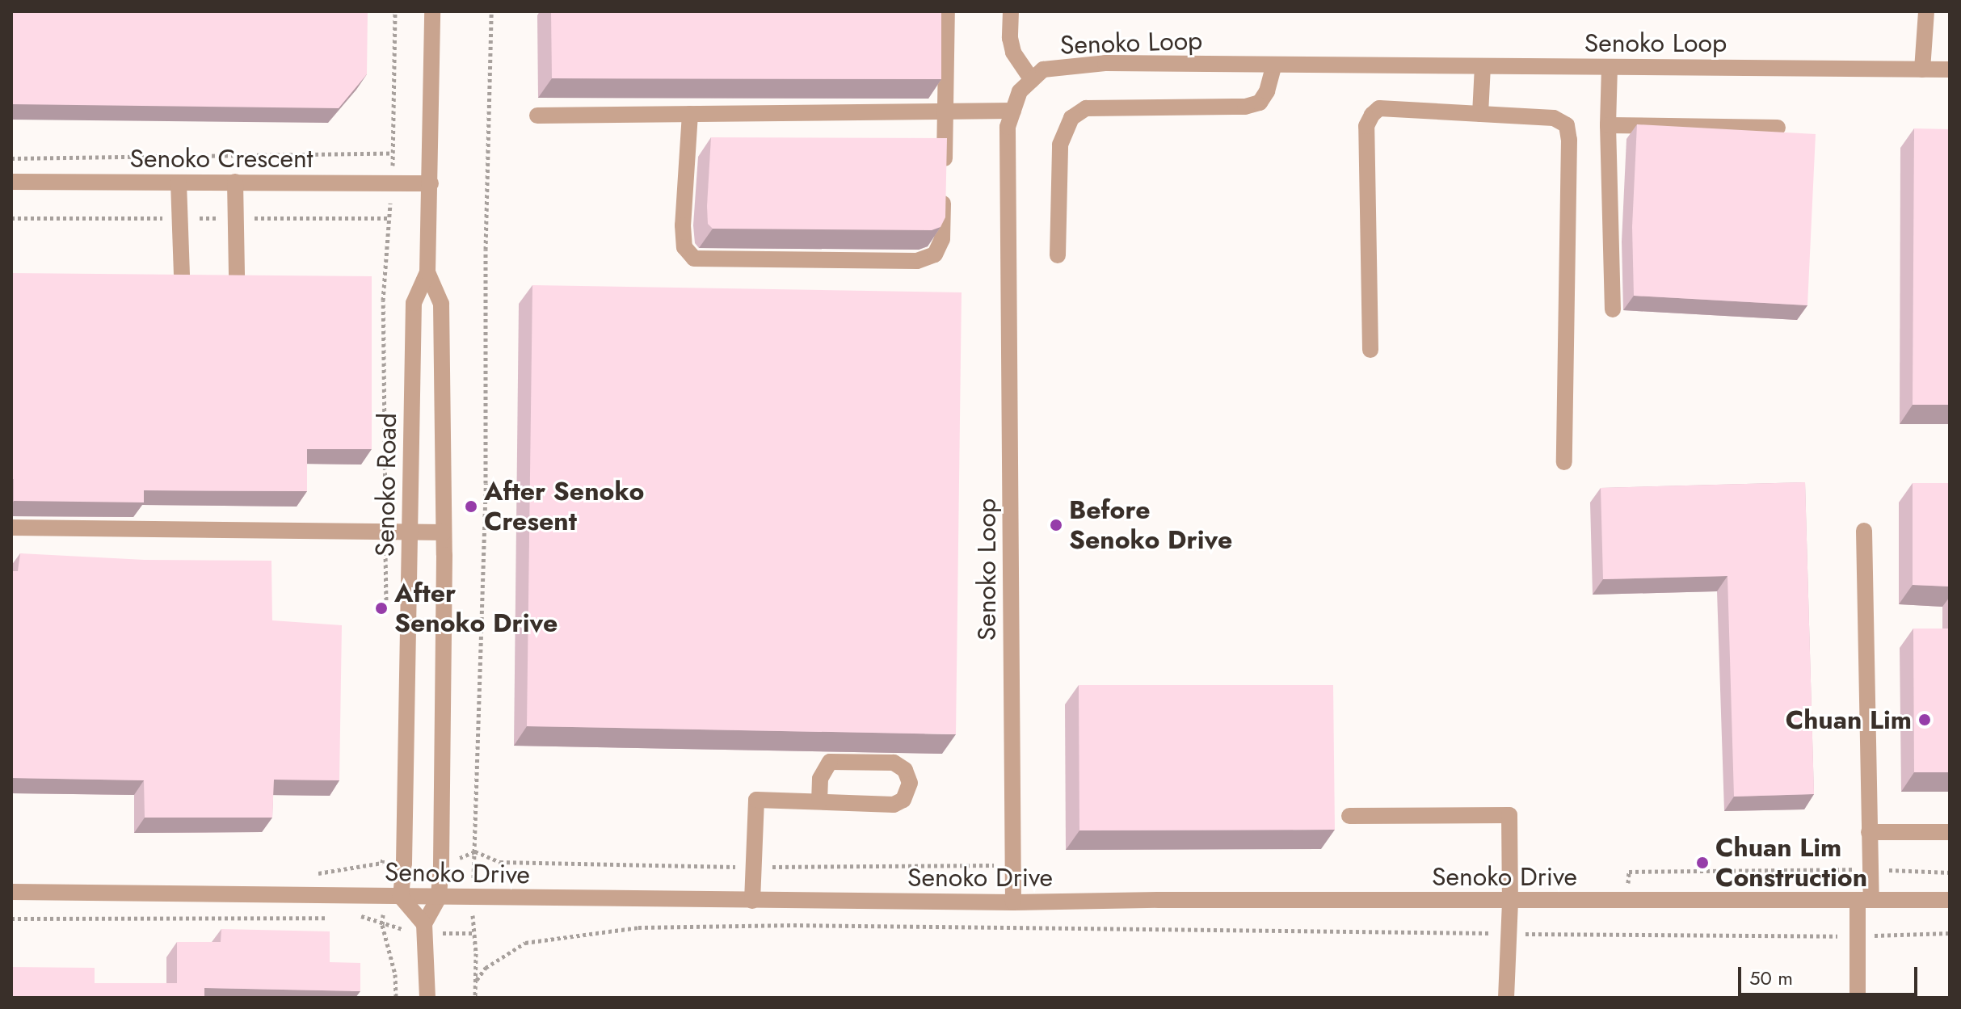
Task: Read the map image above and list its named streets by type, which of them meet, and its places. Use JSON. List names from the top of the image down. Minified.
{"streets":{"street":["Senoko Loop","Senoko Crescent","Senoko Road","Senoko Drive"]},"crossings":[["Senoko Loop","Senoko Drive"],["Senoko Crescent","Senoko Road"],["Senoko Road","Senoko Drive"]],"places":["After Senoko Cresent","Before Senoko Drive","After Senoko Drive","Chuan Lim","Chuan Lim Construction"],"scale_bar":"50 m"}
